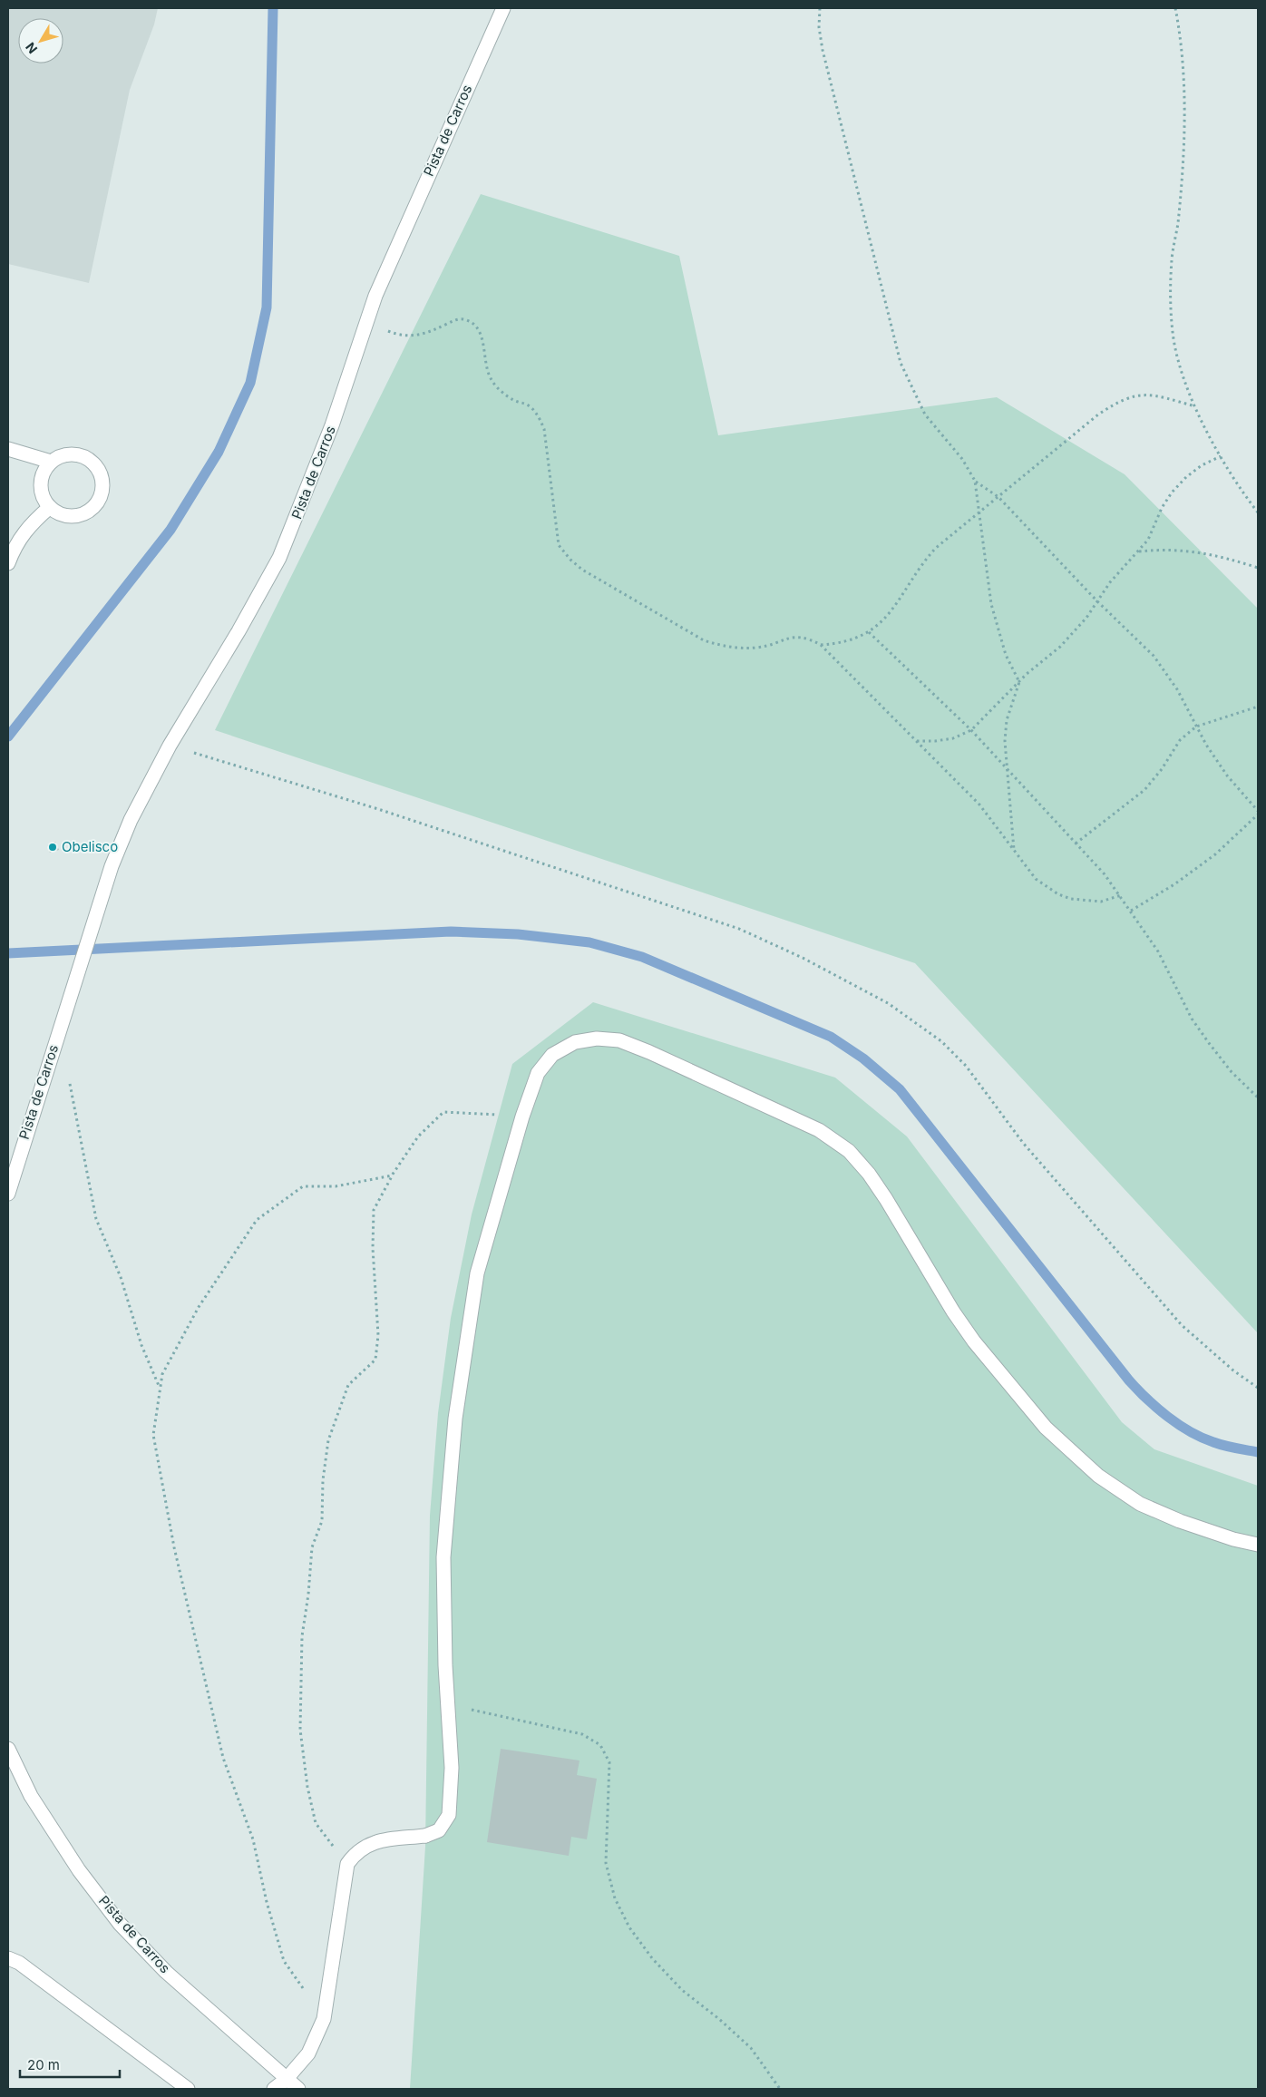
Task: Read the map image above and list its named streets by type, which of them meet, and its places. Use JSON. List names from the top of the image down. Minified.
{"streets":{"street":["Pista de Carros"]},"places":["Obelisco"],"scale_bar":"20 m","north":"bottom left"}
